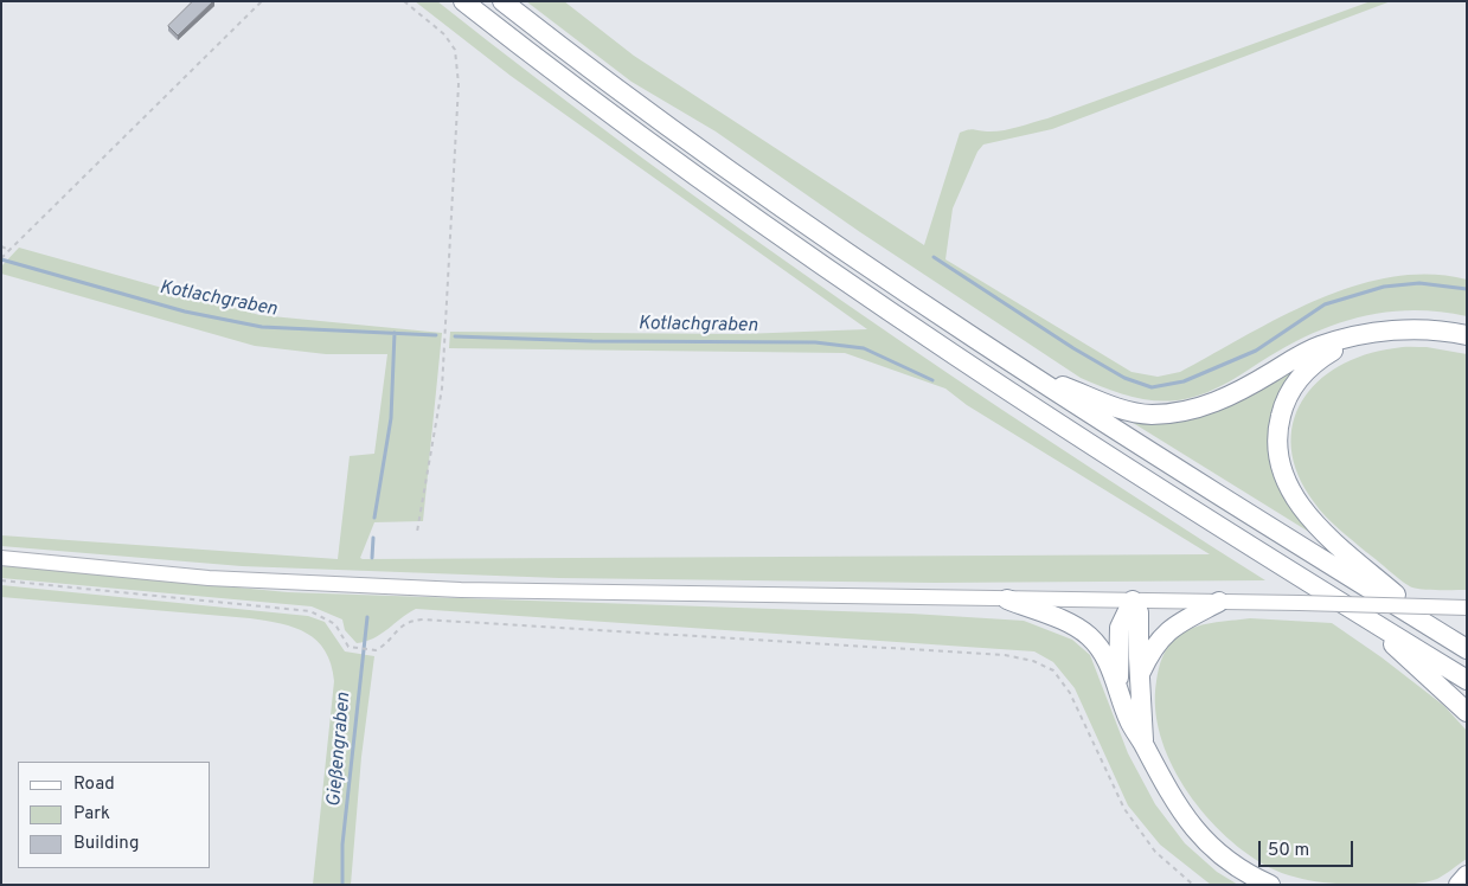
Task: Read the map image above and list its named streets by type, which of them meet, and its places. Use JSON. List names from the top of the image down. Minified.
{"water":["Kotlachgraben","Gießengraben"],"legend":["Road","Park","Building"],"scale_bar":"50 m"}
